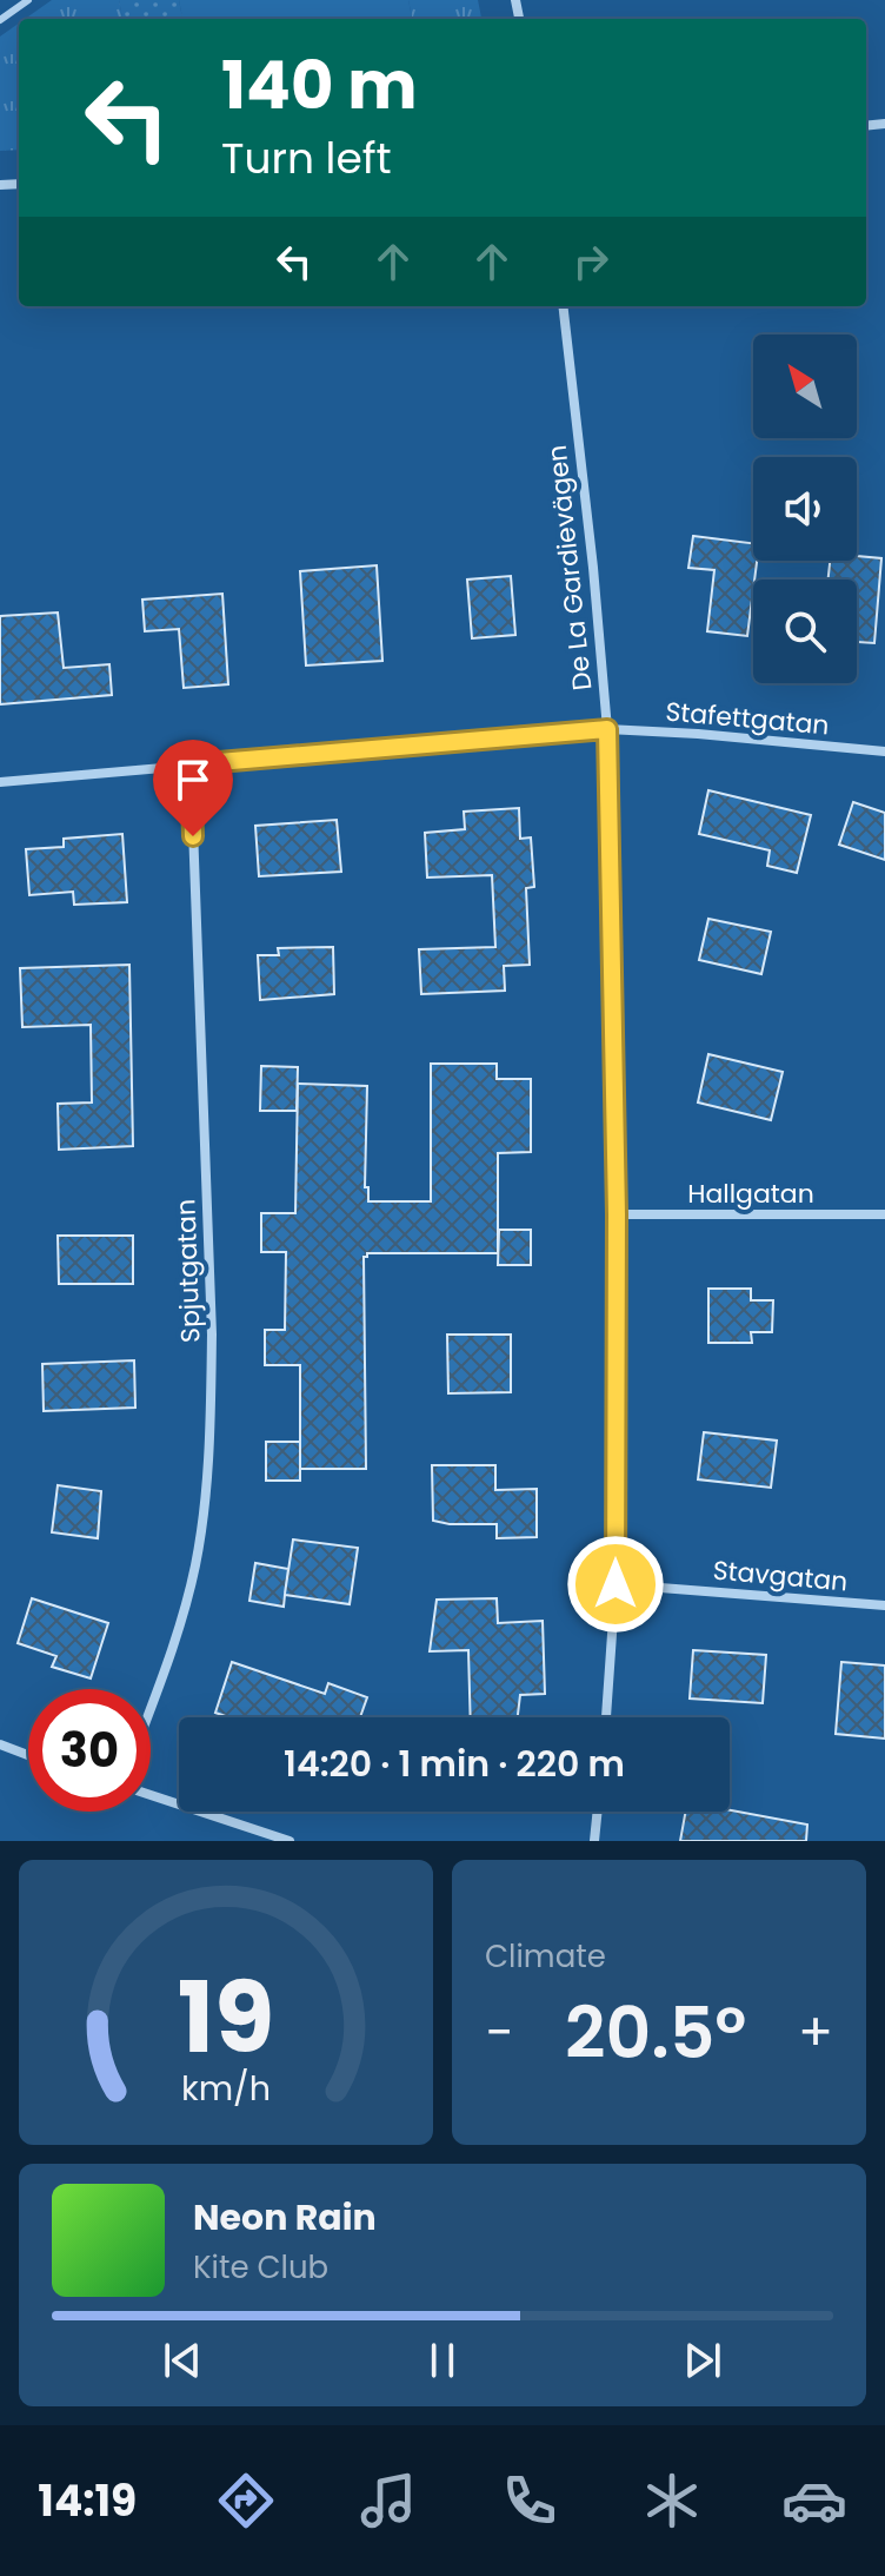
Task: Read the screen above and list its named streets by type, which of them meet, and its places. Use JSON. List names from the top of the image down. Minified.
{"streets":{"street":["De La Gardievägen","Stafettgatan","Hallgatan","Spjutgatan","Stavgatan"]},"crossings":[["De La Gardievägen","Stafettgatan"],["De La Gardievägen","Hallgatan"],["De La Gardievägen","Stavgatan"],["Stafettgatan","Spjutgatan"]],"north":"top left","page":{"turn":["140 m","Turn left"],"limit":"30","trip":"14:20 · 1 min · 220 m","tile":"Climate","heat":["−","20.5°","+"],"song":["Neon Rain","Kite Club"],"tabs":"14:19","gauge":["19","km/h"]}}
